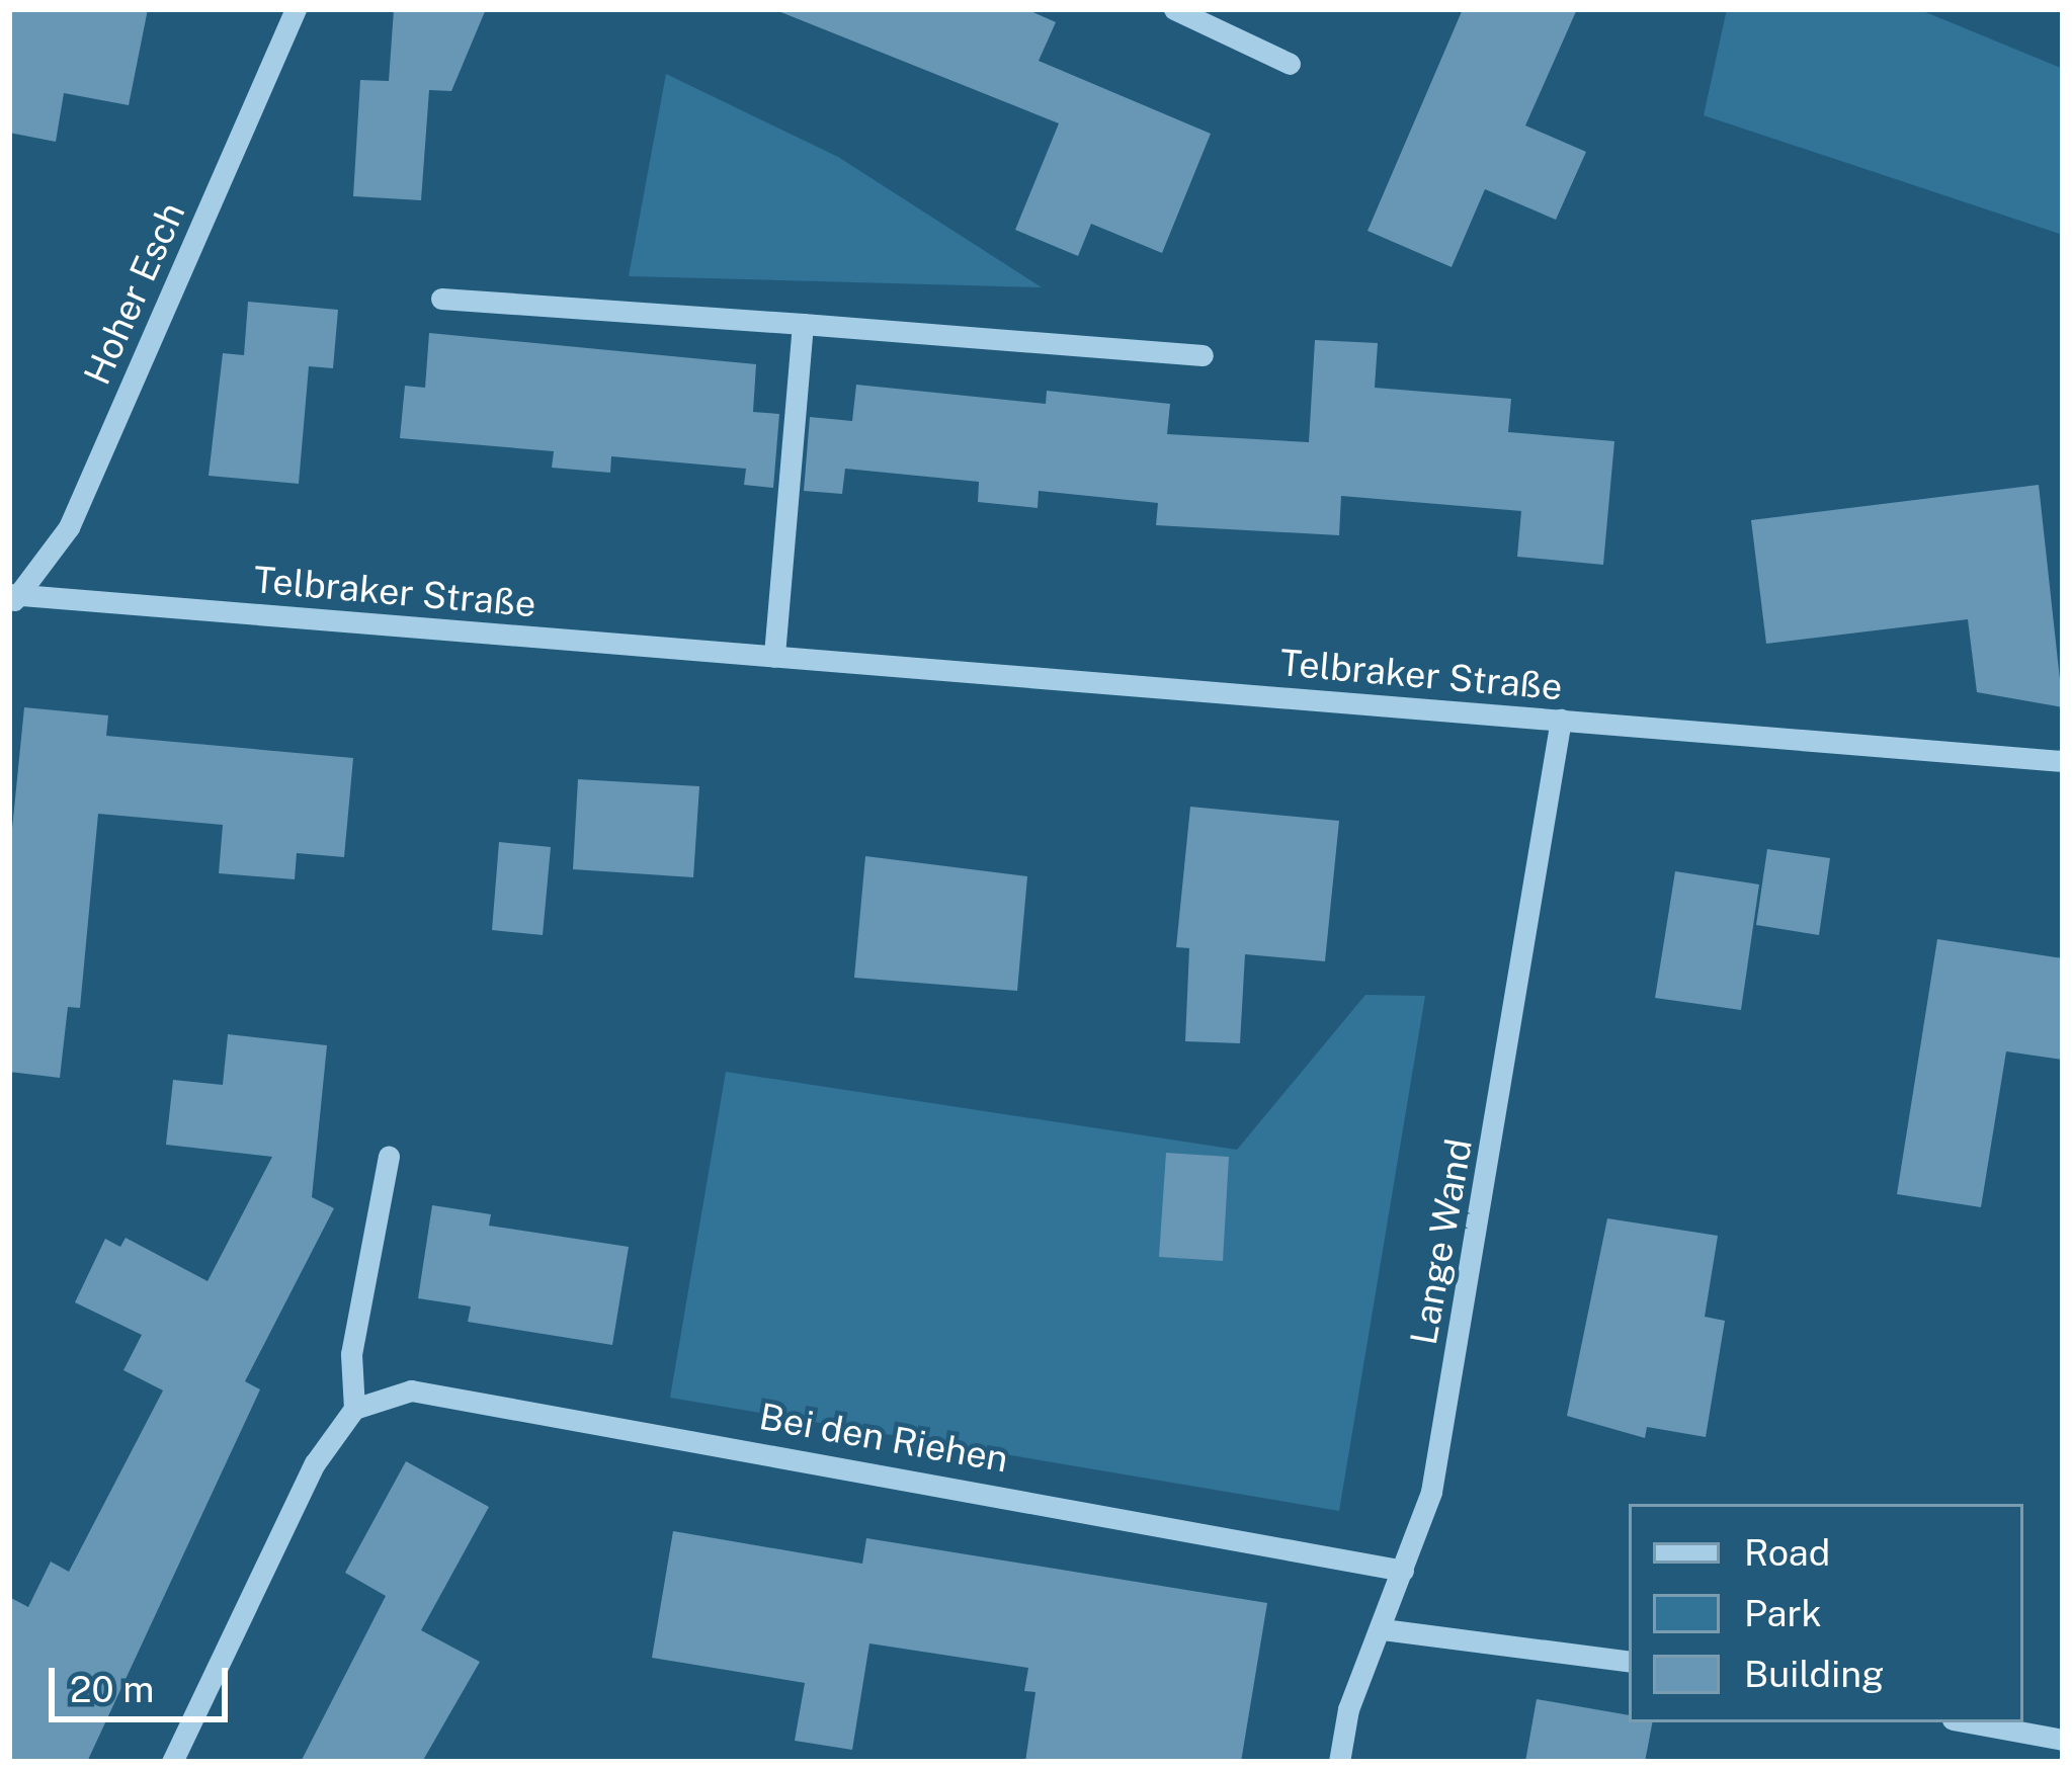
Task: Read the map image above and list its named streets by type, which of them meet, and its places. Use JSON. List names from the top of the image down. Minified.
{"streets":{"street":["Hoher Esch","Telbraker Straße","Lange Wand","Bei den Riehen"]},"crossings":[["Hoher Esch","Telbraker Straße"],["Telbraker Straße","Lange Wand"],["Lange Wand","Bei den Riehen"]],"legend":["Road","Park","Building"],"scale_bar":"20 m"}
